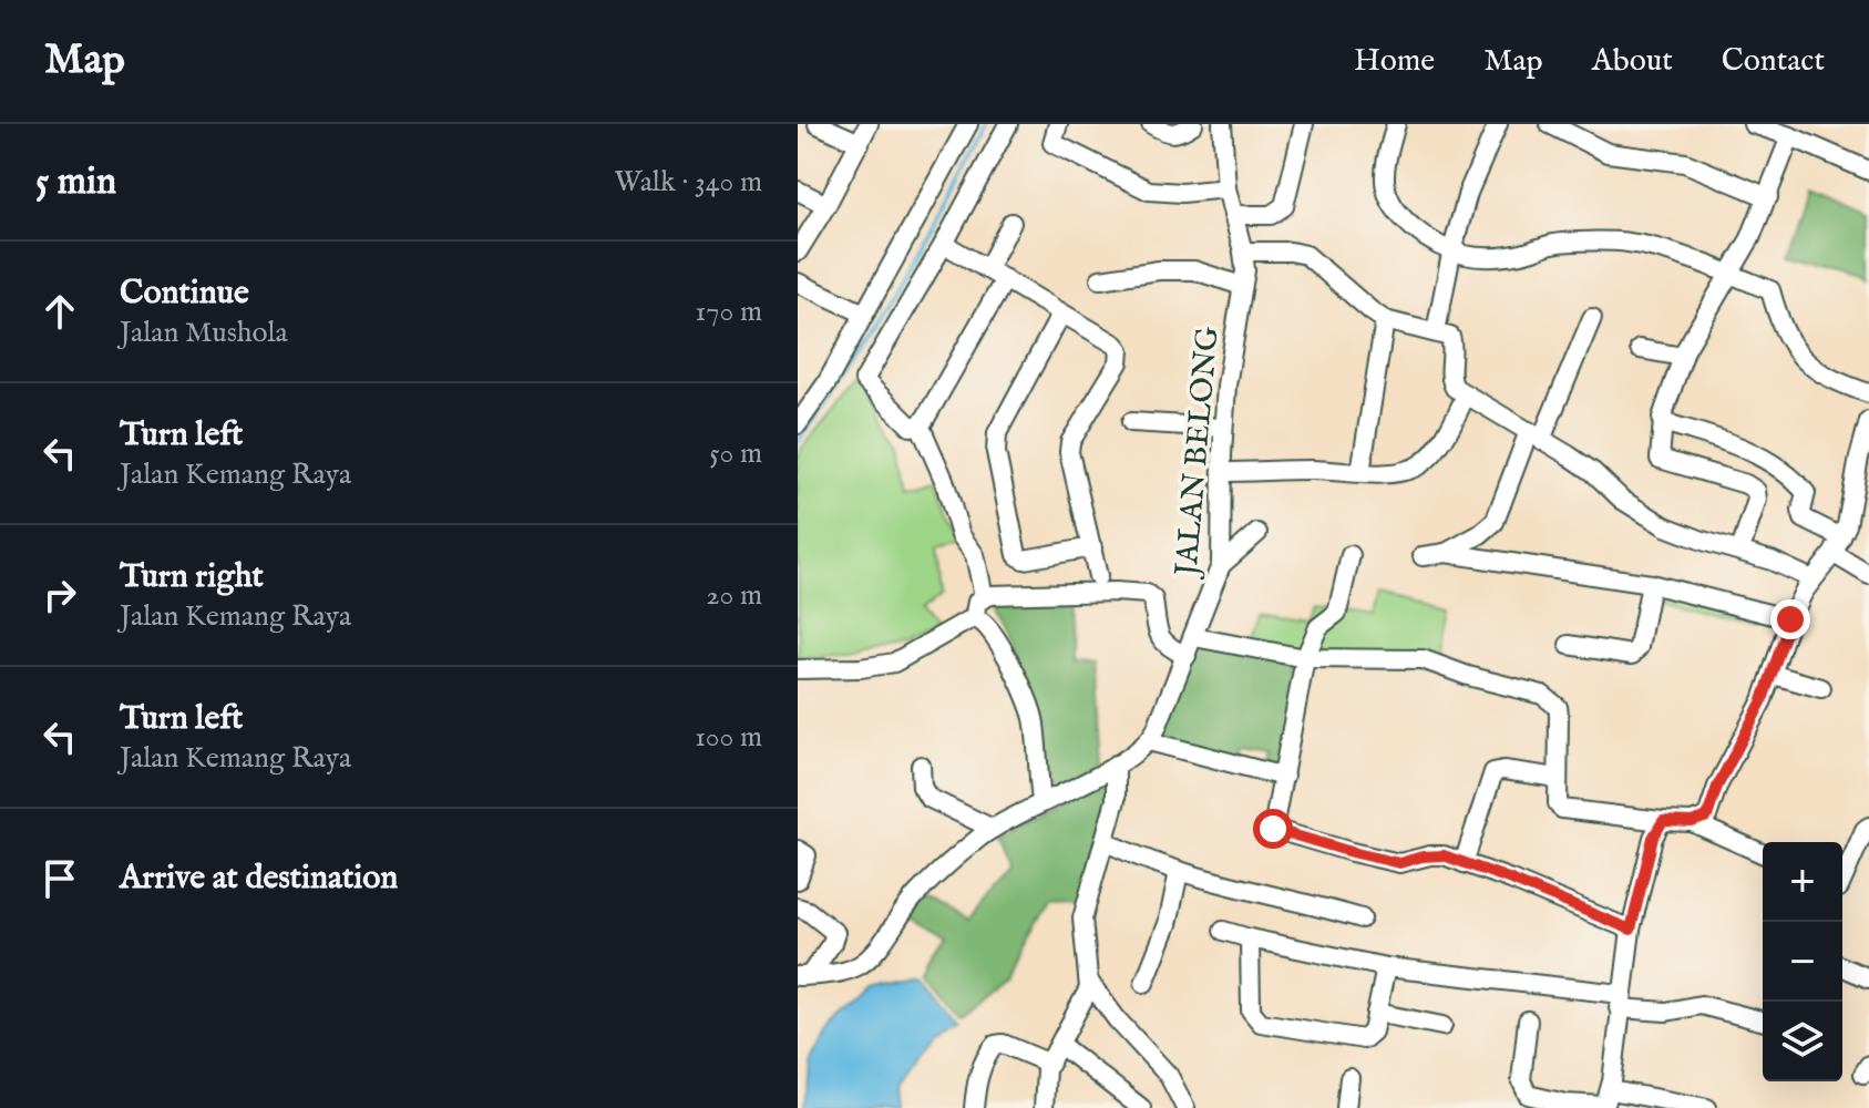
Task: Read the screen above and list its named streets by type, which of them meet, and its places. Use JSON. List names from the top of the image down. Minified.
{"streets":{"street":["JALAN BELONG"]},"page":{"header":"Map","nav":["Home","Map","About","Contact"],"heading":["5 min","Walk · 340 m"],"list":[["Continue","Jalan Mushola","170 m"],["Turn left","Jalan Kemang Raya","50 m"],["Turn right","Jalan Kemang Raya","20 m"],["Turn left","Jalan Kemang Raya","100 m"],"Arrive at destination"],"map_buttons":["+","−"]}}
